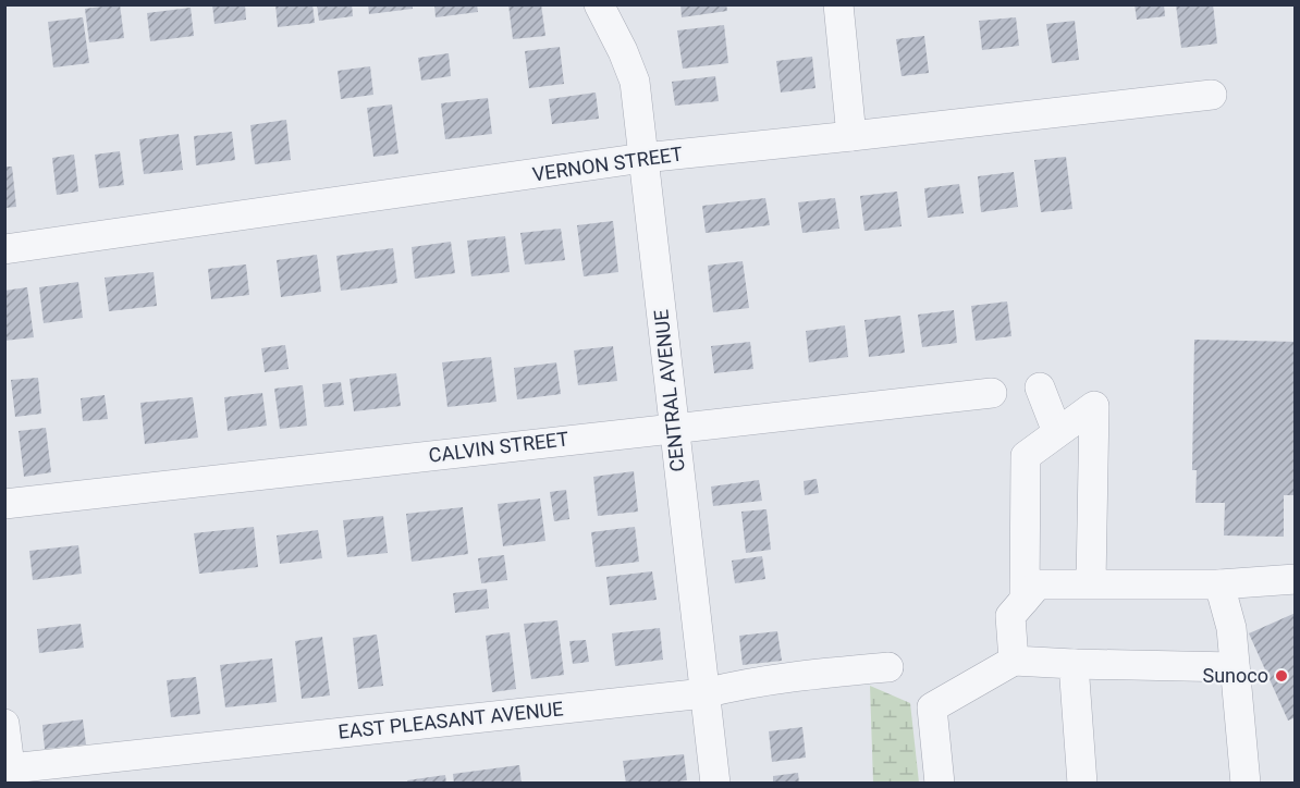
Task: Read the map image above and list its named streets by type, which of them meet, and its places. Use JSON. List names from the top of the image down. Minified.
{"streets":{"street":["VERNON STREET","CENTRAL AVENUE","CALVIN STREET","EAST PLEASANT AVENUE"]},"crossings":[["VERNON STREET","CENTRAL AVENUE"],["CENTRAL AVENUE","CALVIN STREET"],["CENTRAL AVENUE","EAST PLEASANT AVENUE"]],"places":["Sunoco"]}
